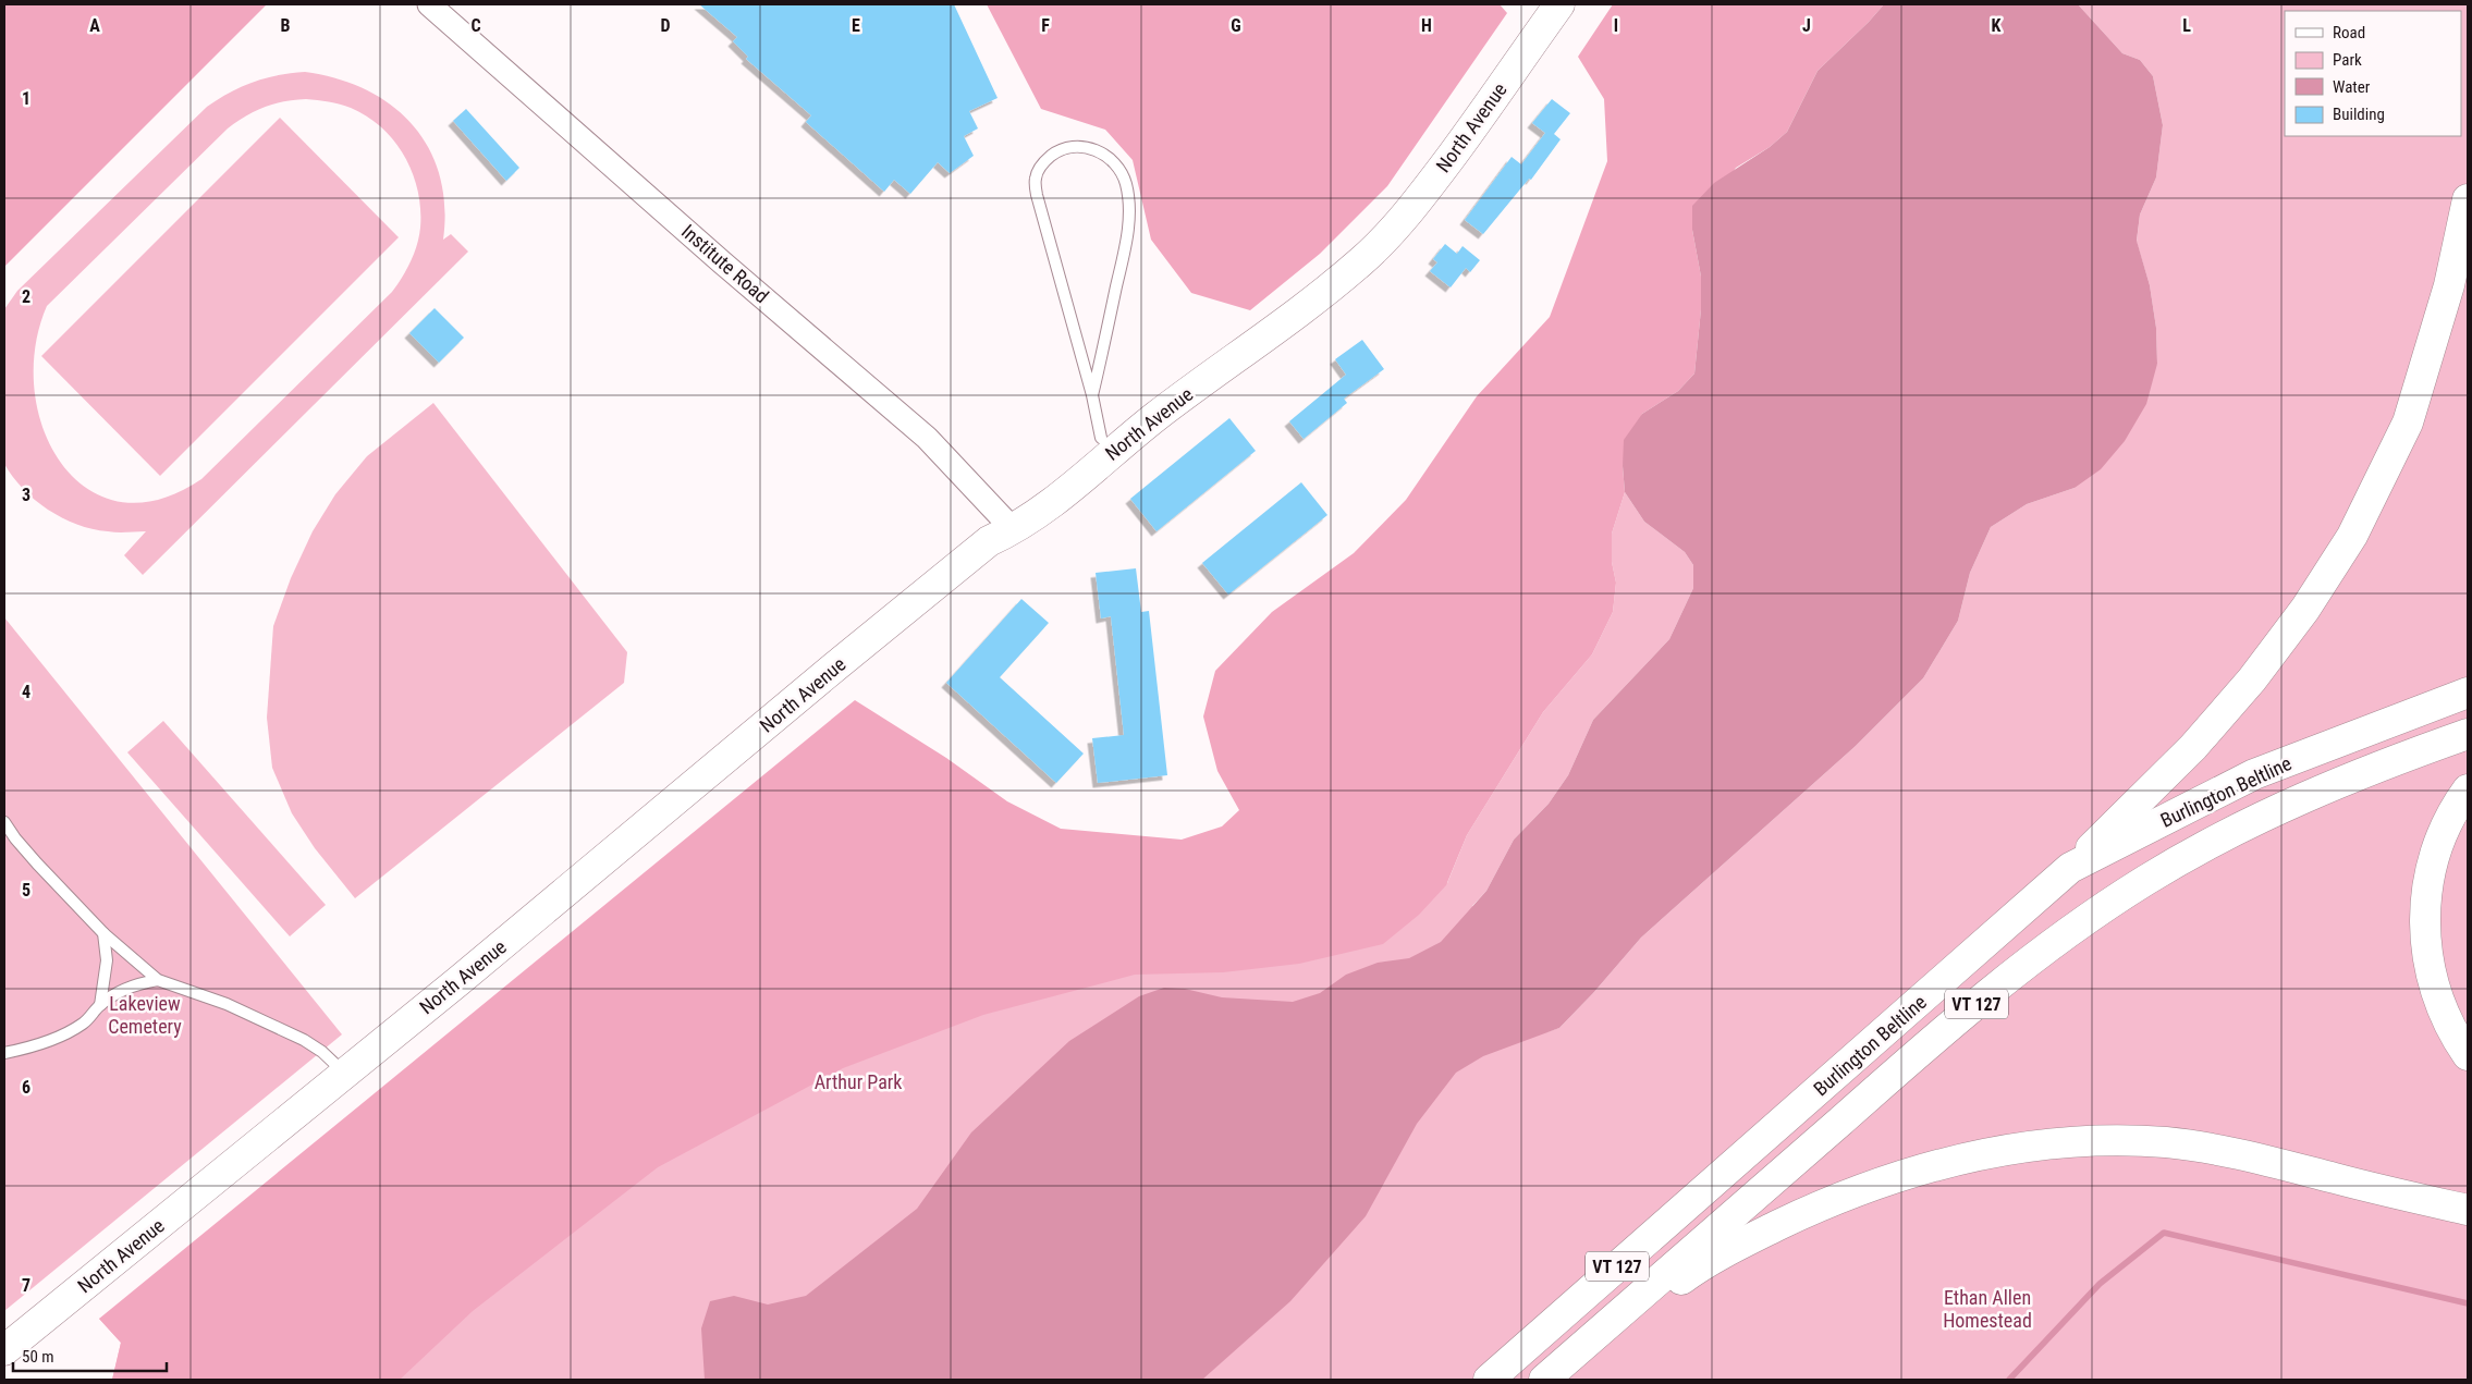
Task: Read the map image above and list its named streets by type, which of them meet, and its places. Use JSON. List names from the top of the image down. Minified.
{"streets":{"main road":["North Avenue","Burlington Beltline","VT 127"],"street":["Institute Road"]},"crossings":[["North Avenue","Institute Road"]],"parks":["Lakeview Cemetery","Arthur Park","Ethan Allen Homestead"],"legend":["Road","Park","Water","Building"],"scale_bar":"50 m","grid":{"columns":["A","B","C","D","E","F","G","H","I","J","K","L"],"rows":["1","2","3","4","5","6","7"]}}
